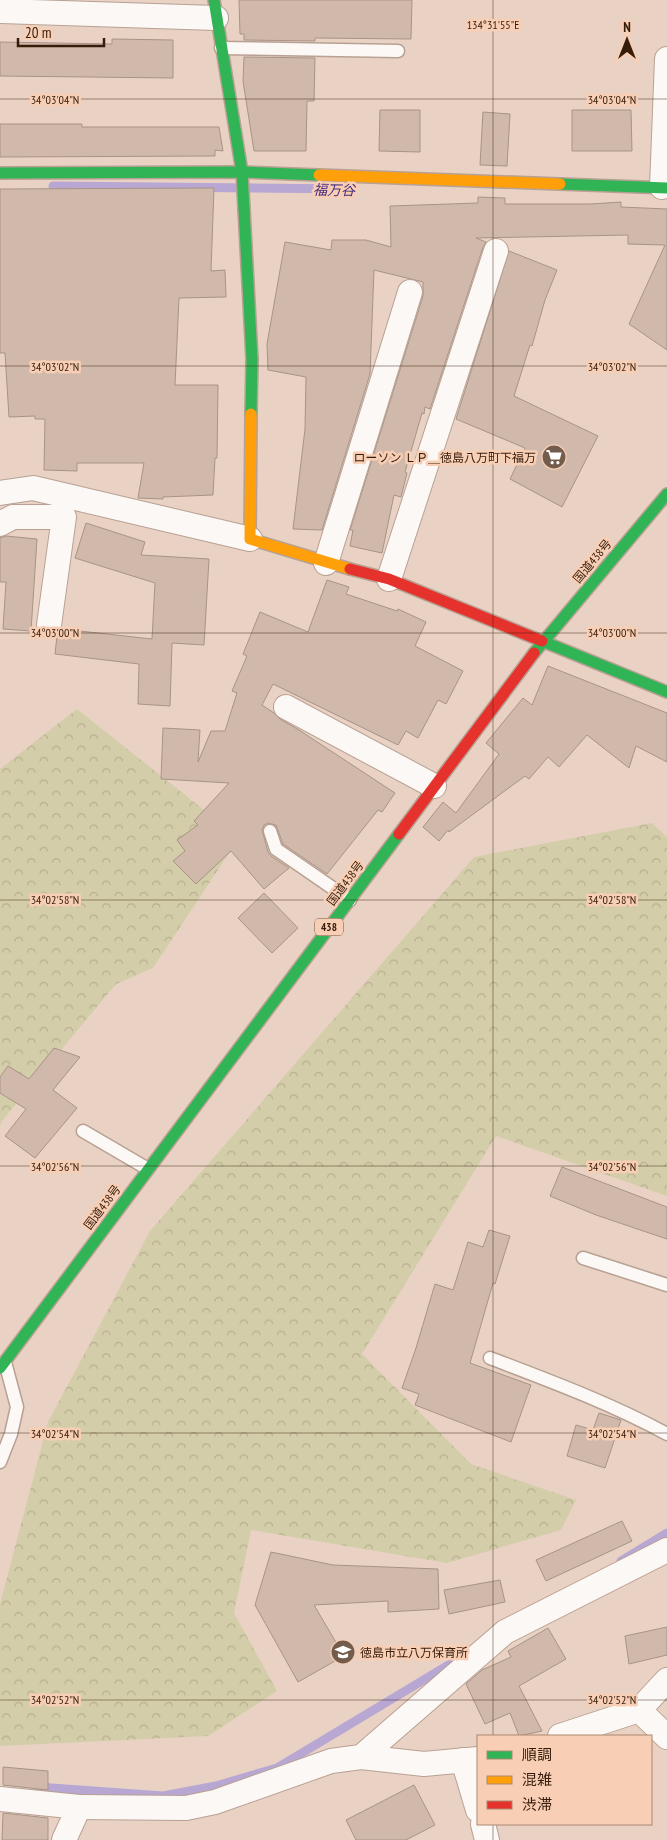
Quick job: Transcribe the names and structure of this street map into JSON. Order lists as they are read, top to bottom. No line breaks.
{"streets":{"main road":["国道438号","438"]},"water":["福万谷"],"places":{"supermarket":["ローソン ＬＰ＿徳島八万町下福万"],"school or university":["徳島市立八万保育所"]},"legend":["順調","混雑","渋滞"],"scale_bar":"20 m","north":"top","coordinates":["134°31'55\"E","34°03'04\"N","34°03'02\"N","34°03'00\"N","34°02'58\"N","34°02'56\"N","34°02'54\"N","34°02'52\"N"]}
